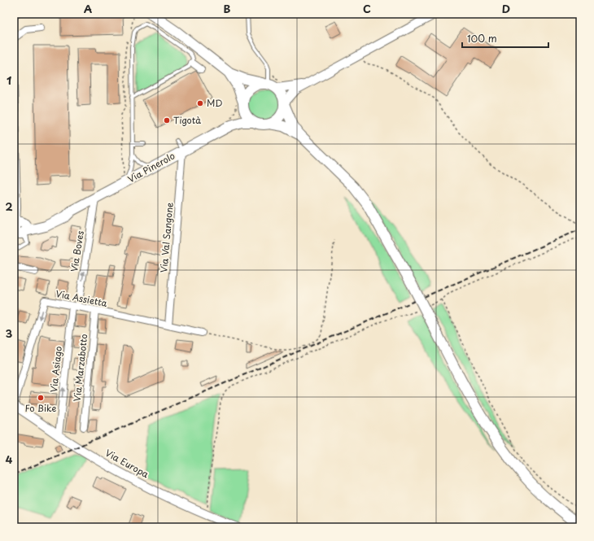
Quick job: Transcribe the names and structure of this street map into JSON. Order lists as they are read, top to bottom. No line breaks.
{"streets":{"main road":["Via Pinerolo"],"street":["Via Val Sangone","Via Boves","Via Assietta","Via Marzabotto","Via Asiago","Via Europa"]},"crossings":[["Via Pinerolo","Via Val Sangone"],["Via Pinerolo","Via Boves"],["Via Val Sangone","Via Assietta"],["Via Boves","Via Assietta"],["Via Boves","Via Asiago"],["Via Assietta","Via Marzabotto"],["Via Assietta","Via Asiago"],["Via Assietta","Via Europa"],["Via Asiago","Via Europa"]],"one_way":["Via Boves","Via Assietta","Via Asiago"],"places":["MD","Tigotà","Fo Bike"],"scale_bar":"100 m","grid":{"columns":["A","B","C","D"],"rows":["1","2","3","4"]}}
